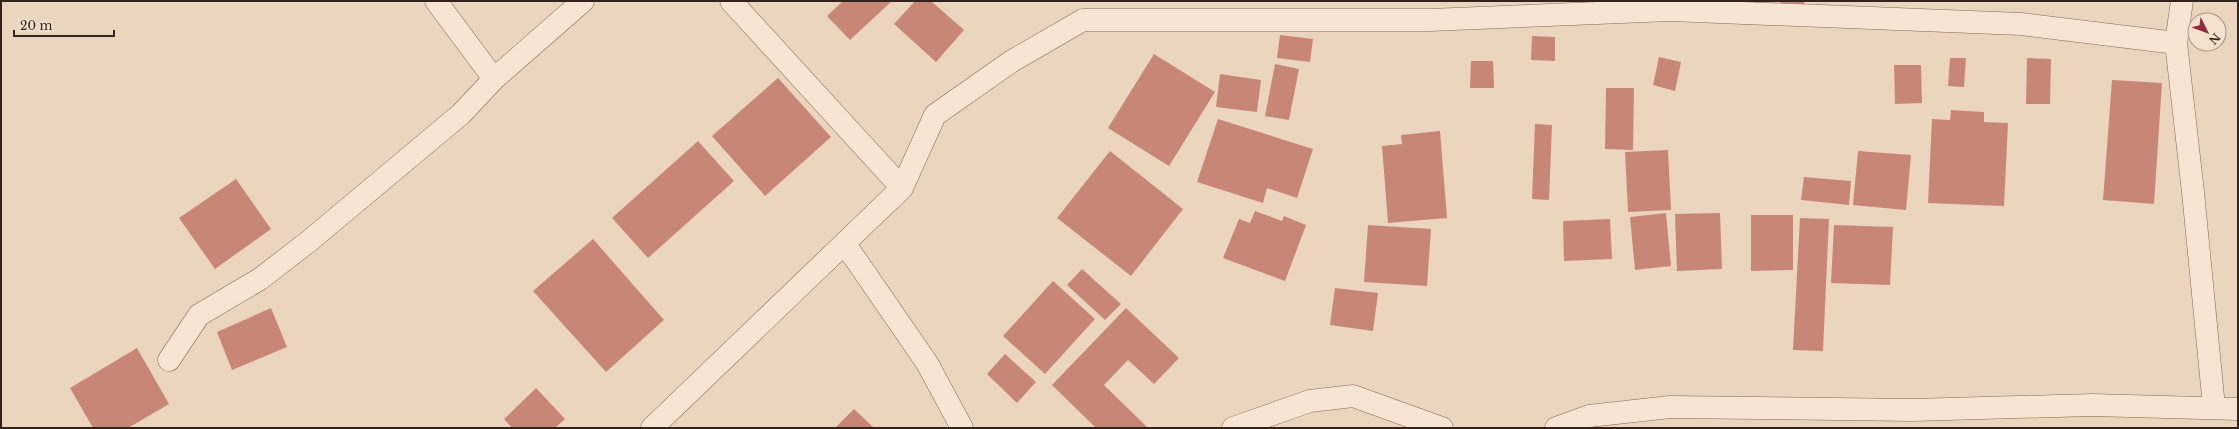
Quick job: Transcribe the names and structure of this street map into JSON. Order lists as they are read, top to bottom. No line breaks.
{"scale_bar":"20 m","north":"bottom right"}
